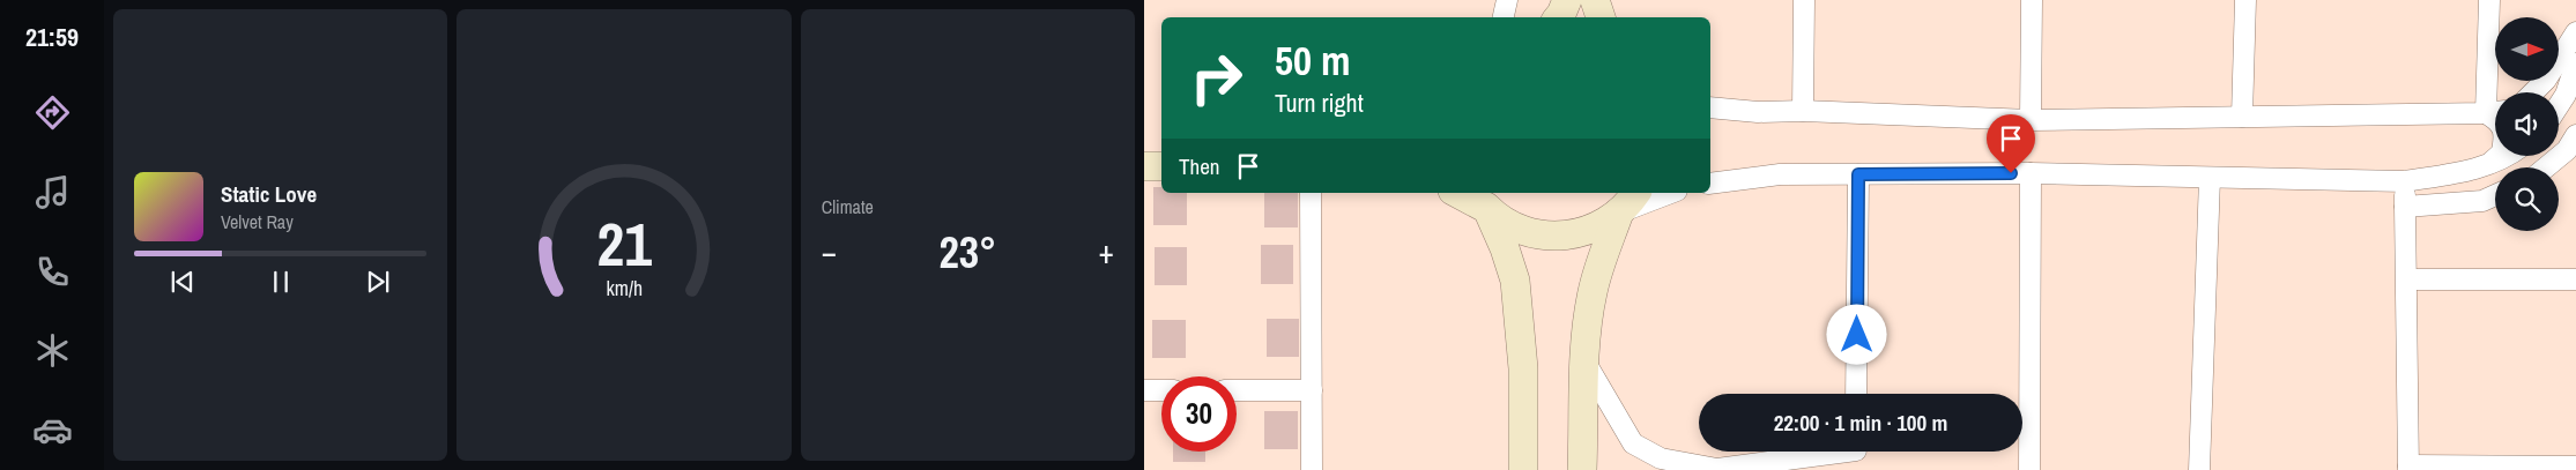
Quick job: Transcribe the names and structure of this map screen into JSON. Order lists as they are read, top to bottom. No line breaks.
{"north":"right","page":{"tabs":"21:59","tile":"Climate","turn":["50 m","Turn right"],"then":"Then","song":["Static Love","Velvet Ray"],"heat":["−","23°","+"],"limit":"30","trip":"22:00 · 1 min · 100 m","gauge":["21","km/h"]}}
